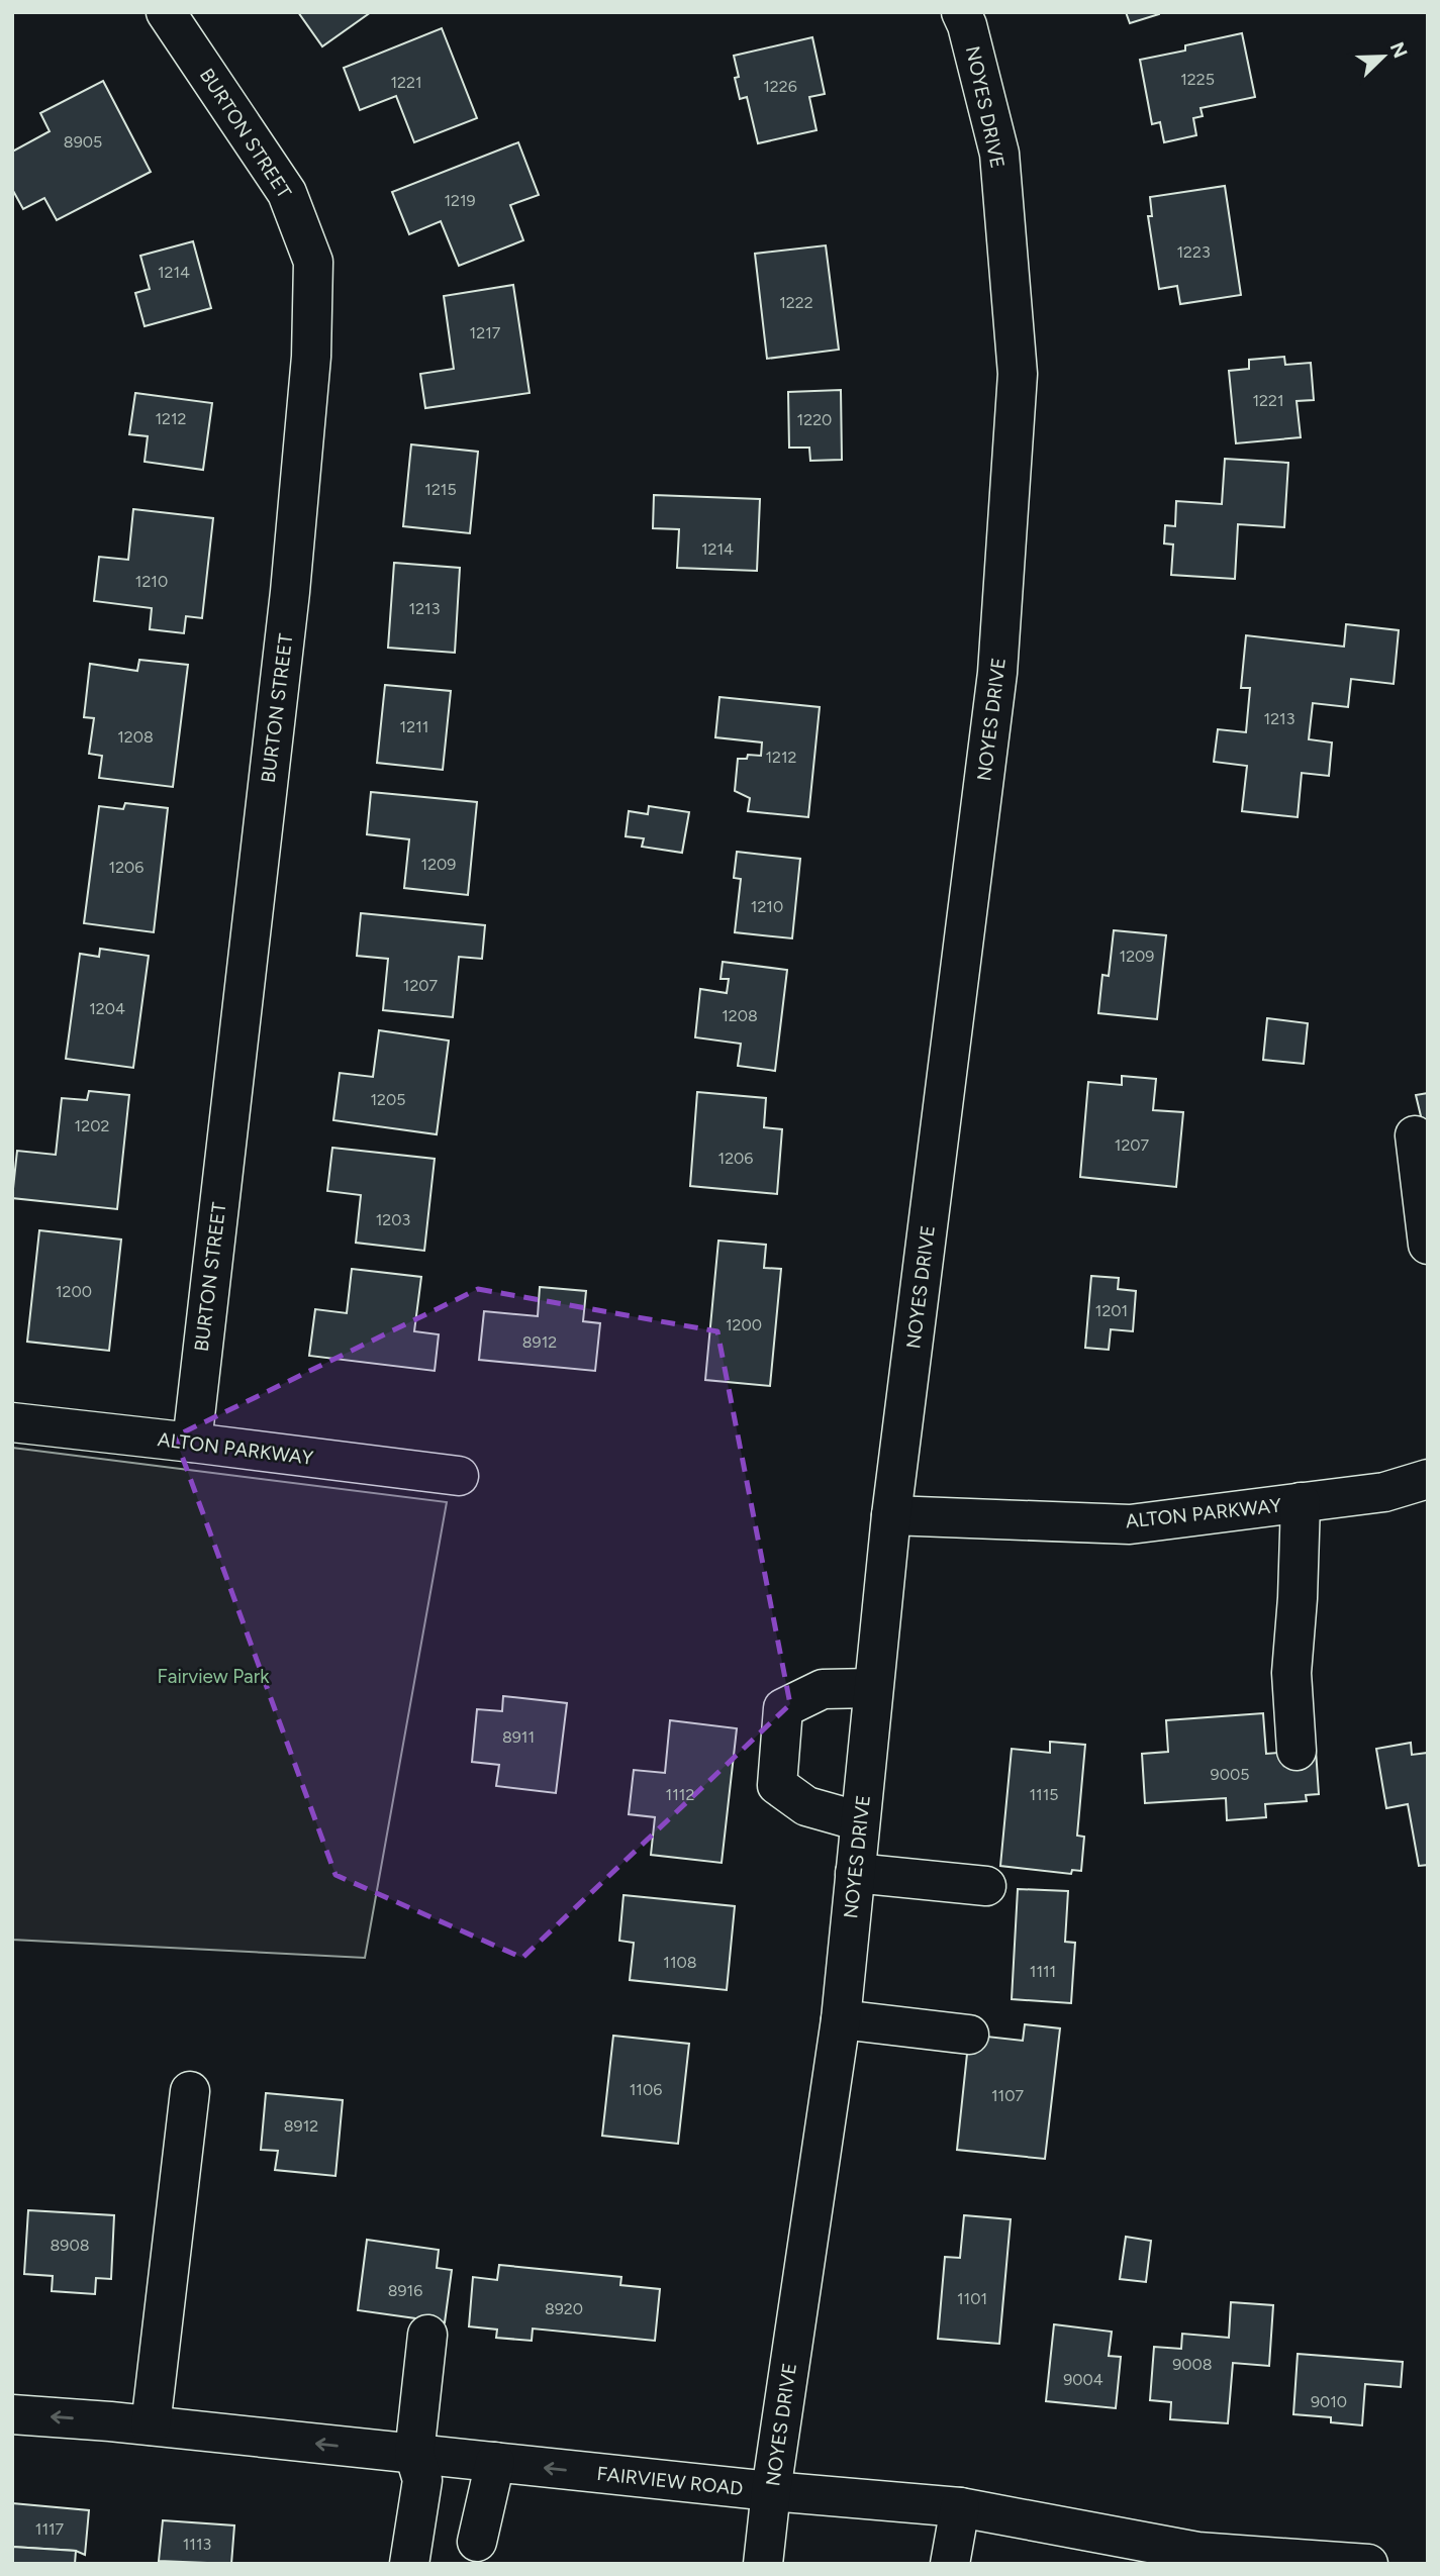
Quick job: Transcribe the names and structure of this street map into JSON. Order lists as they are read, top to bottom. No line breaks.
{"streets":{"street":["NOYES DRIVE","BURTON STREET","ALTON PARKWAY","FAIRVIEW ROAD"]},"crossings":[["NOYES DRIVE","ALTON PARKWAY"],["NOYES DRIVE","FAIRVIEW ROAD"],["BURTON STREET","ALTON PARKWAY"]],"one_way":["FAIRVIEW ROAD"],"parks":["Fairview Park"],"house_numbers":["1225","1221","1226","8905","1219","1223","1214","1222","1217","1221","1212","1220","1215","1214","1210","1213","1213","1211","1208","1212","1209","1206","1210","1209","1207","1204","1208","1205","1202","1207","1206","1203","1200","1201","1200","8912","8911","9005","1112","1115","1108","1111","1106","1107","8912","8908","8916","1101","8920","9008","9004","9010","1117","1113"],"north":"top right"}
